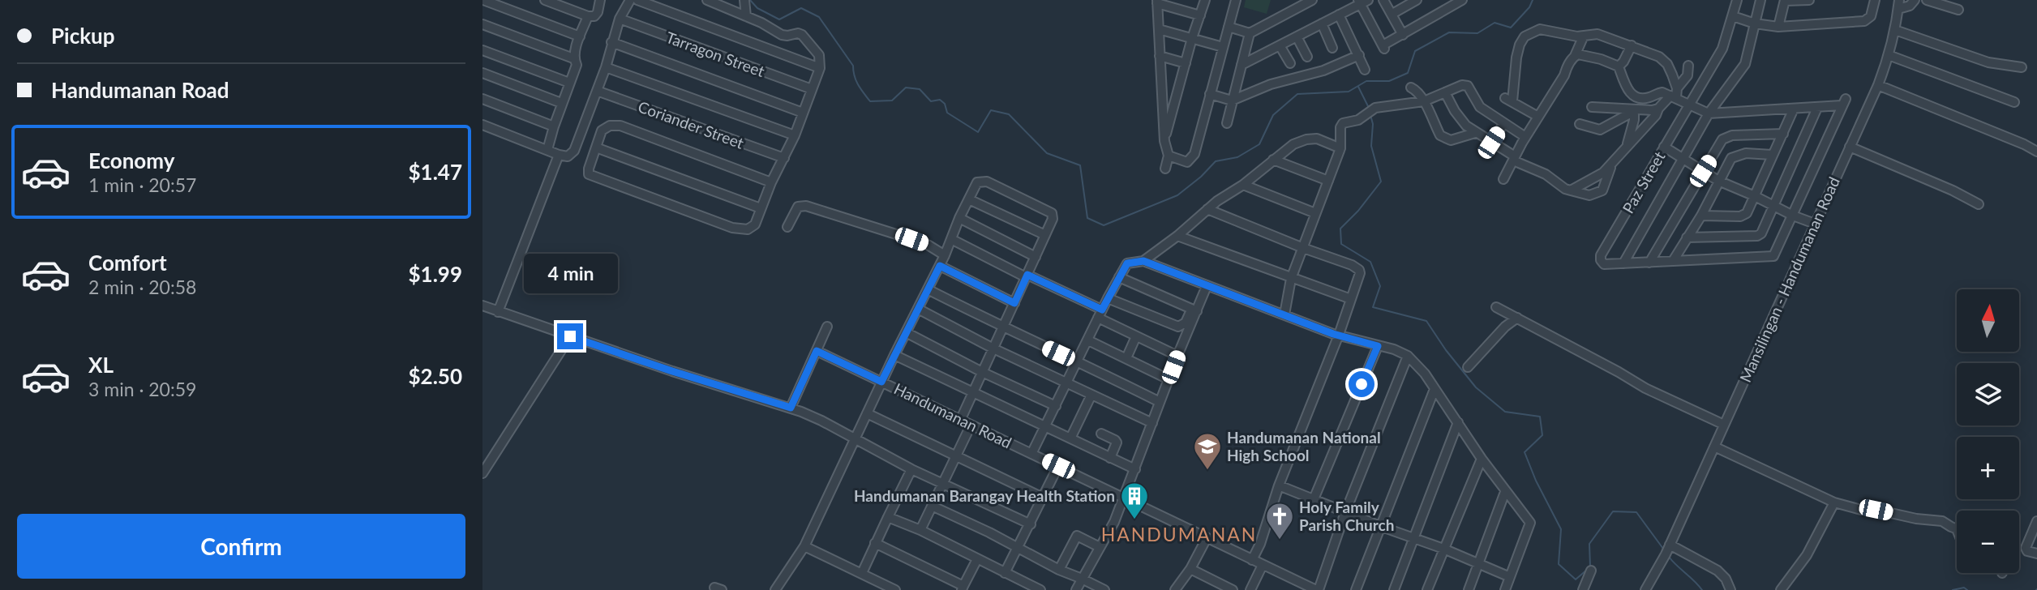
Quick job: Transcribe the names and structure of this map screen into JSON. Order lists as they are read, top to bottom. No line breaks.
{"streets":{"street":["Tarragon Street","Coriander Street","Paz Street","Mansilingan - Handumanan Road","Handumanan Road"]},"districts":["HANDUMANAN"],"places":{"school or university":["Handumanan National High School"],"building":["Handumanan Barangay Health Station"],"church":["Holy Family Parish Church"]},"north":"top","page":{"banner":["Pickup","Handumanan Road"],"list":[{"name":"Economy","note":"1 min · 20:57","value":"$1.47"},{"name":"Comfort","note":"2 min · 20:58","value":"$1.99"},{"name":"XL","note":"3 min · 20:59","value":"$2.50"}],"bubble":"4 min","map_buttons":["+","−"],"buttons":"Confirm"}}
